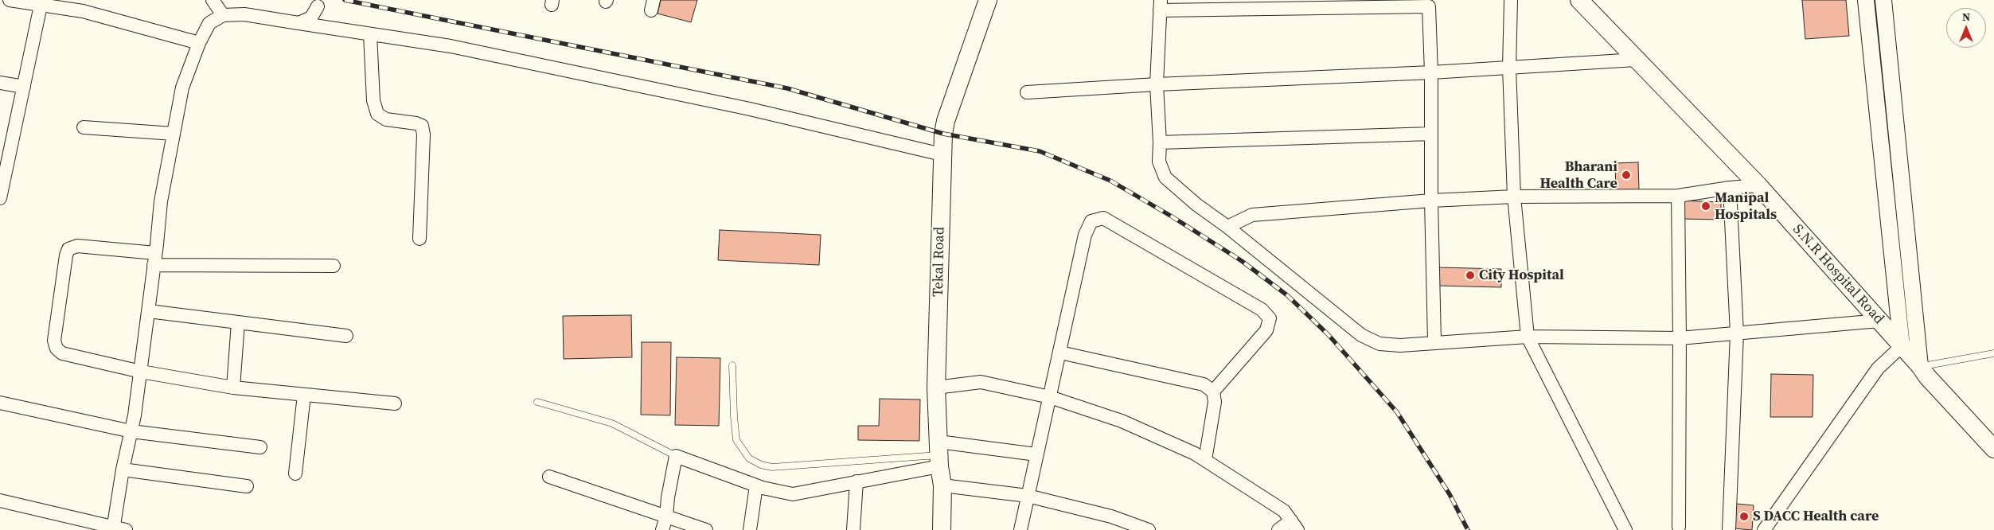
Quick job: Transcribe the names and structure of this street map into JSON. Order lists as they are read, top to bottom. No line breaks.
{"streets":{"main road":["Tekal Road","S.N.R Hospital Road"]},"places":["Bharani Health Care","Manipal Hospitals","City Hospital","S DACC Health care"],"north":"top"}
